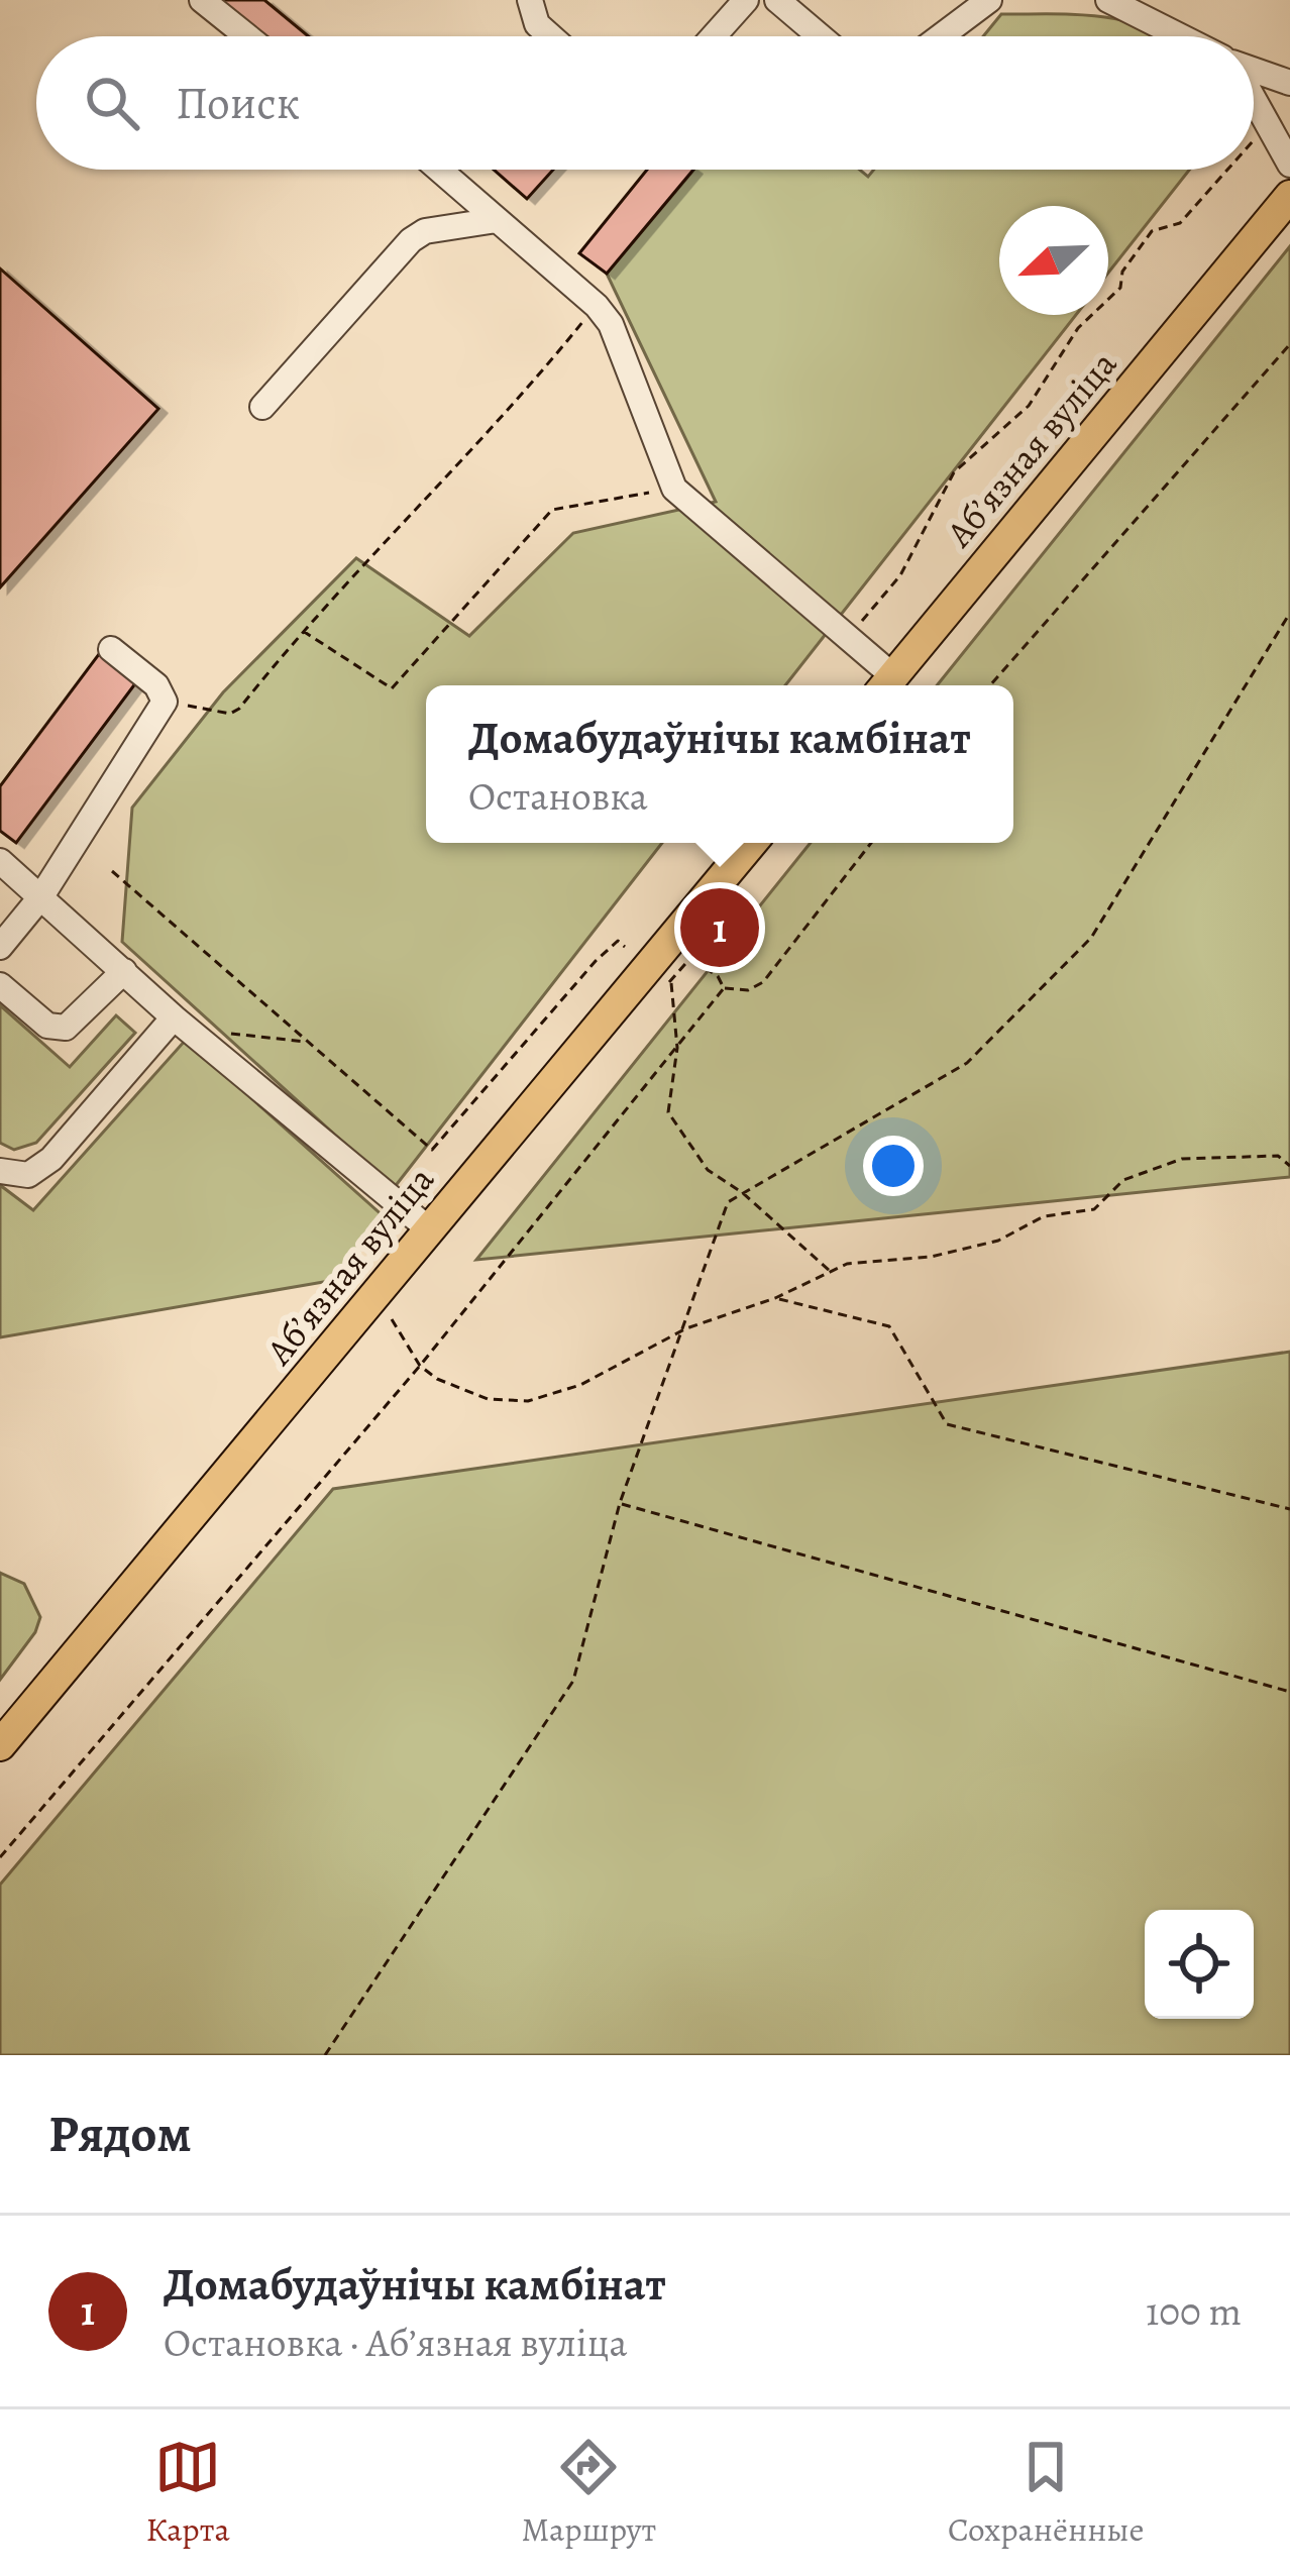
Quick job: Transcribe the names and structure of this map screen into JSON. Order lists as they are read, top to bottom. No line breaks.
{"streets":{"main road":["Абʼязная вуліца"]},"north":"bottom left","page":{"search":"Поиск","popup":["Домабудаўнічы камбінат","Остановка"],"pins":"1","heading":"Рядом","list":[{"mark":"1","name":"Домабудаўнічы камбінат","note":"Остановка · Абʼязная вуліца","value":"100 m"}],"nav":["Карта","Маршрут","Сохранённые"]}}
